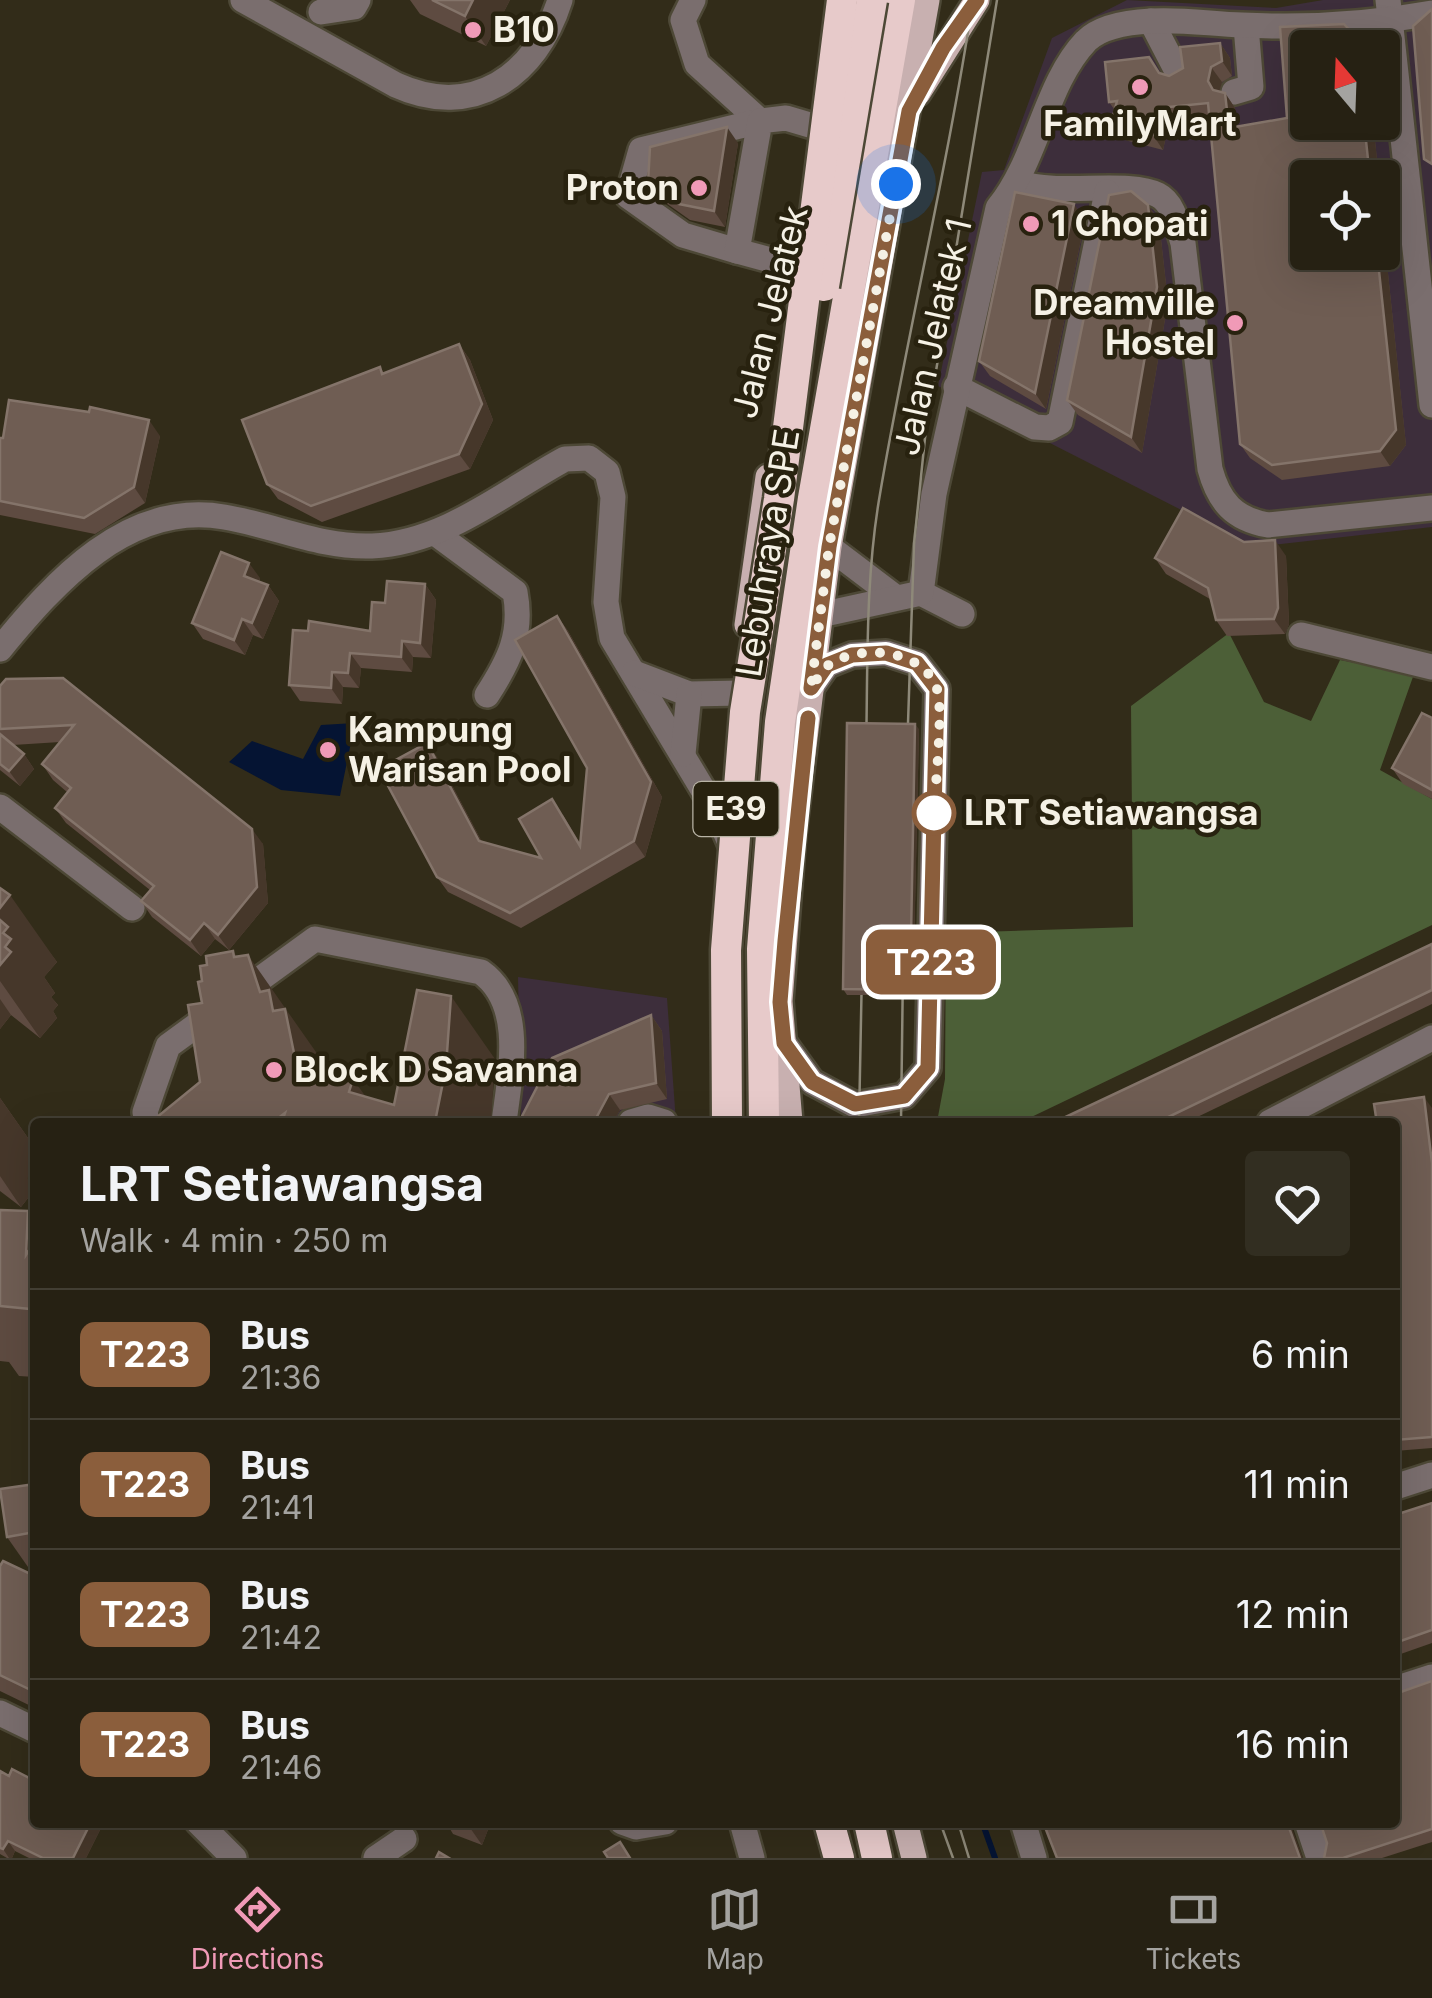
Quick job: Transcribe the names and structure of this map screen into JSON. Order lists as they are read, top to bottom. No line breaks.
{"streets":{"highway":["Lebuhraya SPE","E39"],"main road":["Jalan Jelatek"],"street":["Jalan Jelatek 1"]},"places":["B10","FamilyMart","Proton","1 Chopati","Dreamville Hostel","Kampung Warisan Pool","LRT Setiawangsa","Block D Savanna"],"lines":["bus line T223"],"north":"top","page":{"on_map":"T223","heading":["LRT Setiawangsa","Walk · 4 min · 250 m"],"list":[{"mark":"T223","name":"Bus","note":"21:36","value":"6 min"},{"mark":"T223","name":"Bus","note":"21:41","value":"11 min"},{"mark":"T223","name":"Bus","note":"21:42","value":"12 min"},{"mark":"T223","name":"Bus","note":"21:46","value":"16 min"}],"tabs":["Directions","Map","Tickets"]}}
